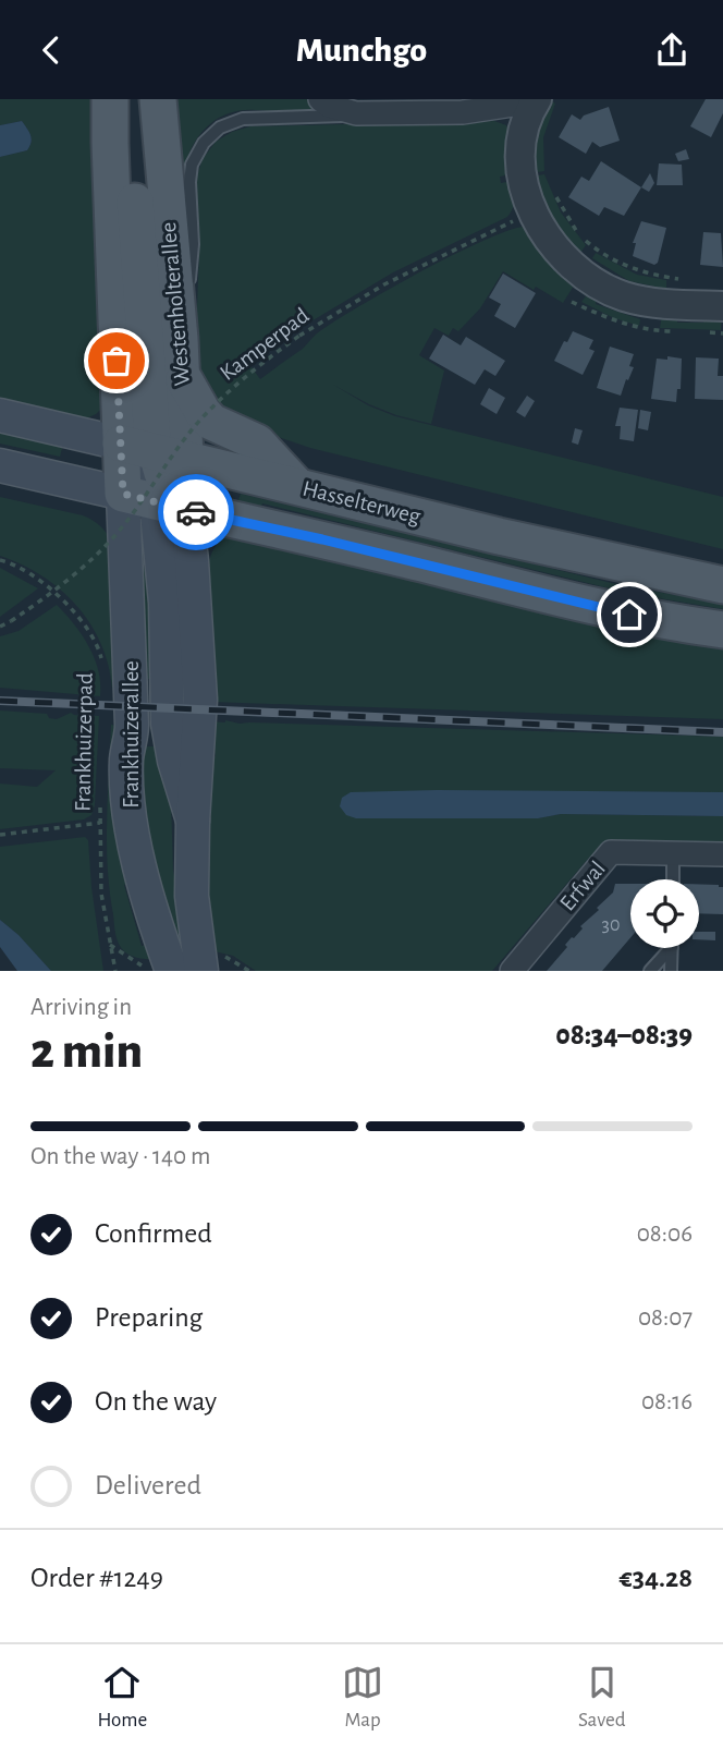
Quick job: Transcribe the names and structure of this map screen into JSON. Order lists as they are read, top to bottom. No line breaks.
{"streets":{"main road":["Westenholterallee","Hasselterweg","Frankhuizerallee"],"street":["Erfwal"],"path":["Kamperpad","Frankhuizerpad"]},"crossings":[["Westenholterallee","Hasselterweg"],["Westenholterallee","Frankhuizerallee"],["Hasselterweg","Frankhuizerallee"]],"house_numbers":["30"],"page":{"header":"Munchgo","heading":["2 min","Arriving in","08:34–08:39"],"panel":["Order #1249","€34.28"],"bar":"On the way · 140 m","list":[["Confirmed","08:06"],["Preparing","08:07"],["On the way","08:16"],"Delivered"],"tabs":["Home","Map","Saved"]}}
